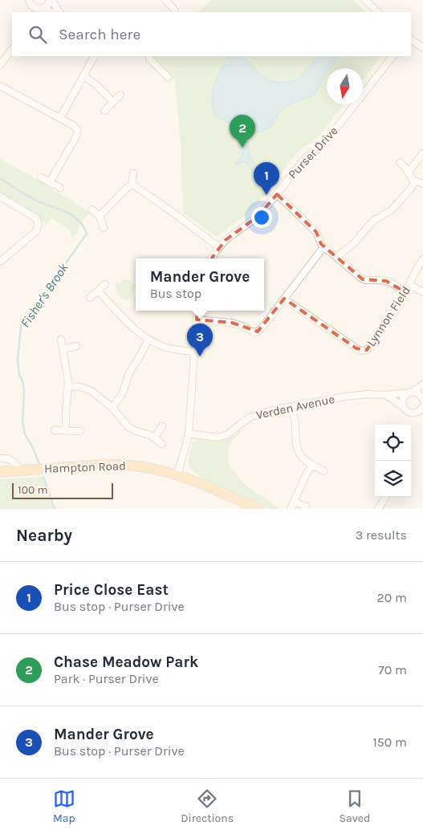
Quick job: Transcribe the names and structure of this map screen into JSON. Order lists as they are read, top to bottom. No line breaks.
{"streets":{"main road":["Hampton Road"],"street":["Purser Drive","Lynnon Field","Verden Avenue"]},"water":["Fisher's Brook"],"scale_bar":"100 m","north":"bottom","page":{"search":"Search here","pins":["2","1","3"],"popup":["Mander Grove","Bus stop"],"scale":"100 m","heading":["Nearby","3 results"],"list":[{"mark":"1","name":"Price Close East","note":"Bus stop · Purser Drive","value":"20 m"},{"mark":"2","name":"Chase Meadow Park","note":"Park · Purser Drive","value":"70 m"},{"mark":"3","name":"Mander Grove","note":"Bus stop · Purser Drive","value":"150 m"}],"nav":["Map","Directions","Saved"]}}
